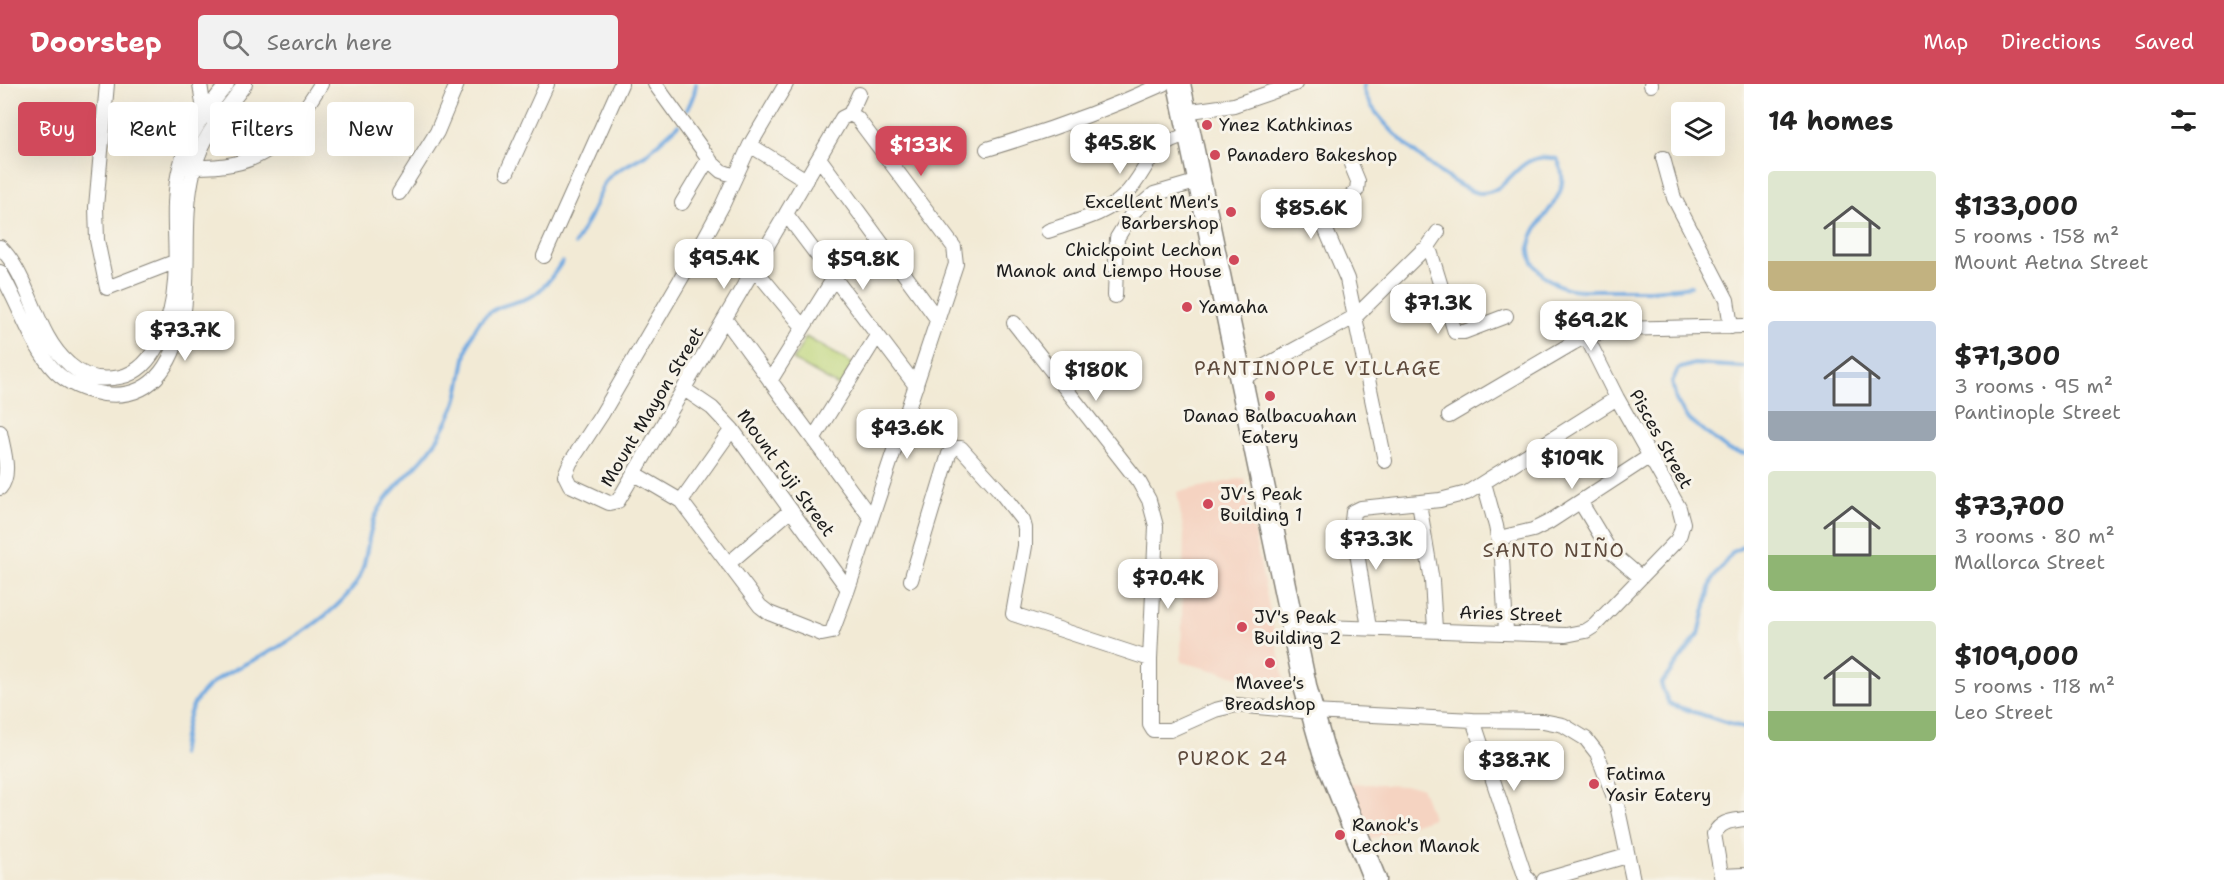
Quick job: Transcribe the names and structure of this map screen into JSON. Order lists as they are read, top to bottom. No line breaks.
{"streets":{"street":["Mount Mayon Street","Pisces Street","Mount Fuji Street","Aries Street"]},"crossings":[["Mount Mayon Street","Mount Fuji Street"],["Pisces Street","Aries Street"]],"districts":["PANTINOPLE VILLAGE","SANTO NIÑO","PUROK 24"],"places":["Ynez Kathkinas","Panadero Bakeshop","Excellent Men's Barbershop","Chickpoint Lechon Manok and Liempo House","Yamaha","Danao Balbacuahan Eatery","JV's Peak Building 1","JV's Peak Building 2","Mavee's Breadshop","Fatima Yasir Eatery","Ranok's Lechon Manok"],"page":{"header":"Doorstep","search":"Search here","nav":["Map","Directions","Saved"],"heading":"14 homes","chip":["Buy","Rent","Filters","New"],"price":["$45.8K","$133K","$85.6K","$95.4K","$59.8K","$71.3K","$69.2K","$73.7K","$180K","$43.6K","$109K","$73.3K","$70.4K","$38.7K"],"list":[{"name":"$133,000","note":"5 rooms · 158 m² · Mount Aetna Street"},{"name":"$71,300","note":"3 rooms · 95 m² · Pantinople Street"},{"name":"$73,700","note":"3 rooms · 80 m² · Mallorca Street"},{"name":"$109,000","note":"5 rooms · 118 m² · Leo Street"}]}}
